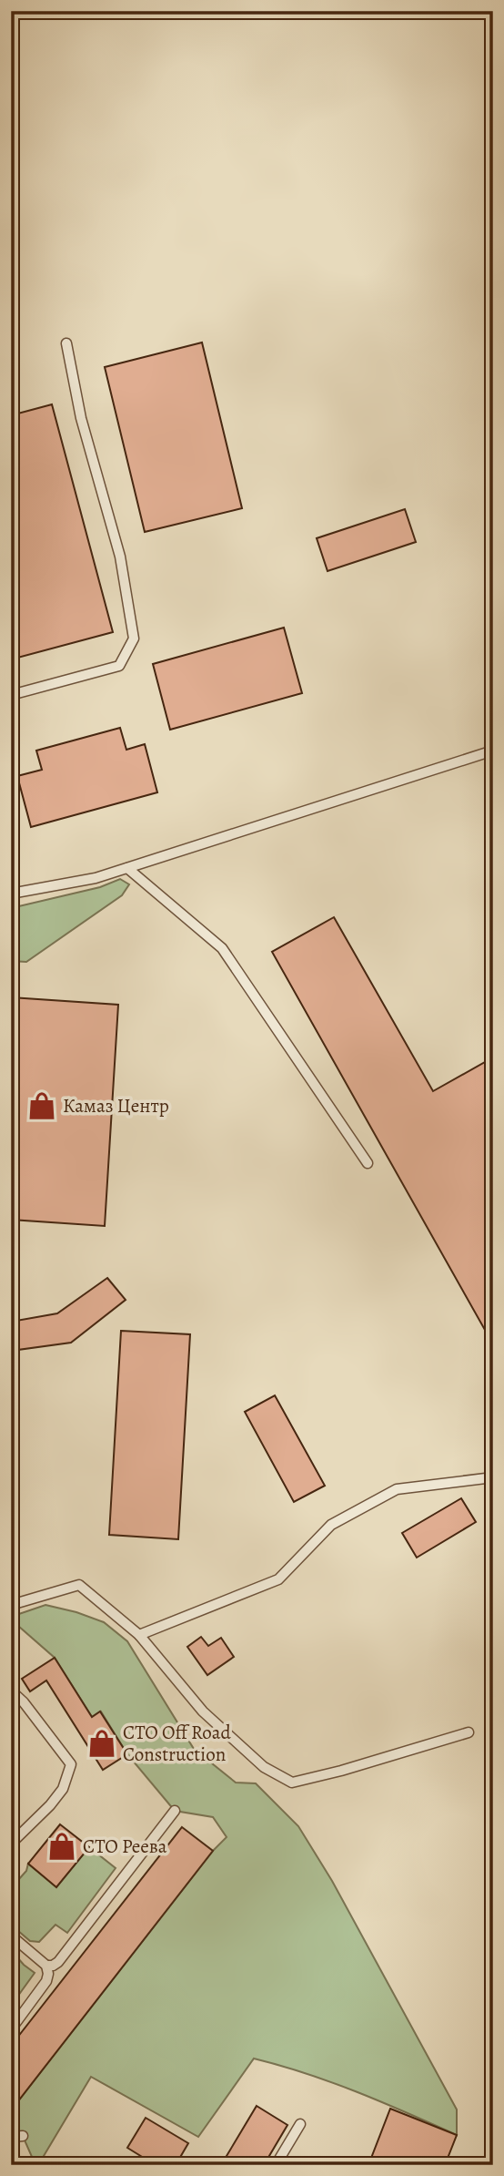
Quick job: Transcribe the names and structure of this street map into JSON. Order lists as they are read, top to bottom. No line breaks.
{"places":{"shop":["Камаз Центр","СТО Off Road Construction","СТО Реева"]}}
